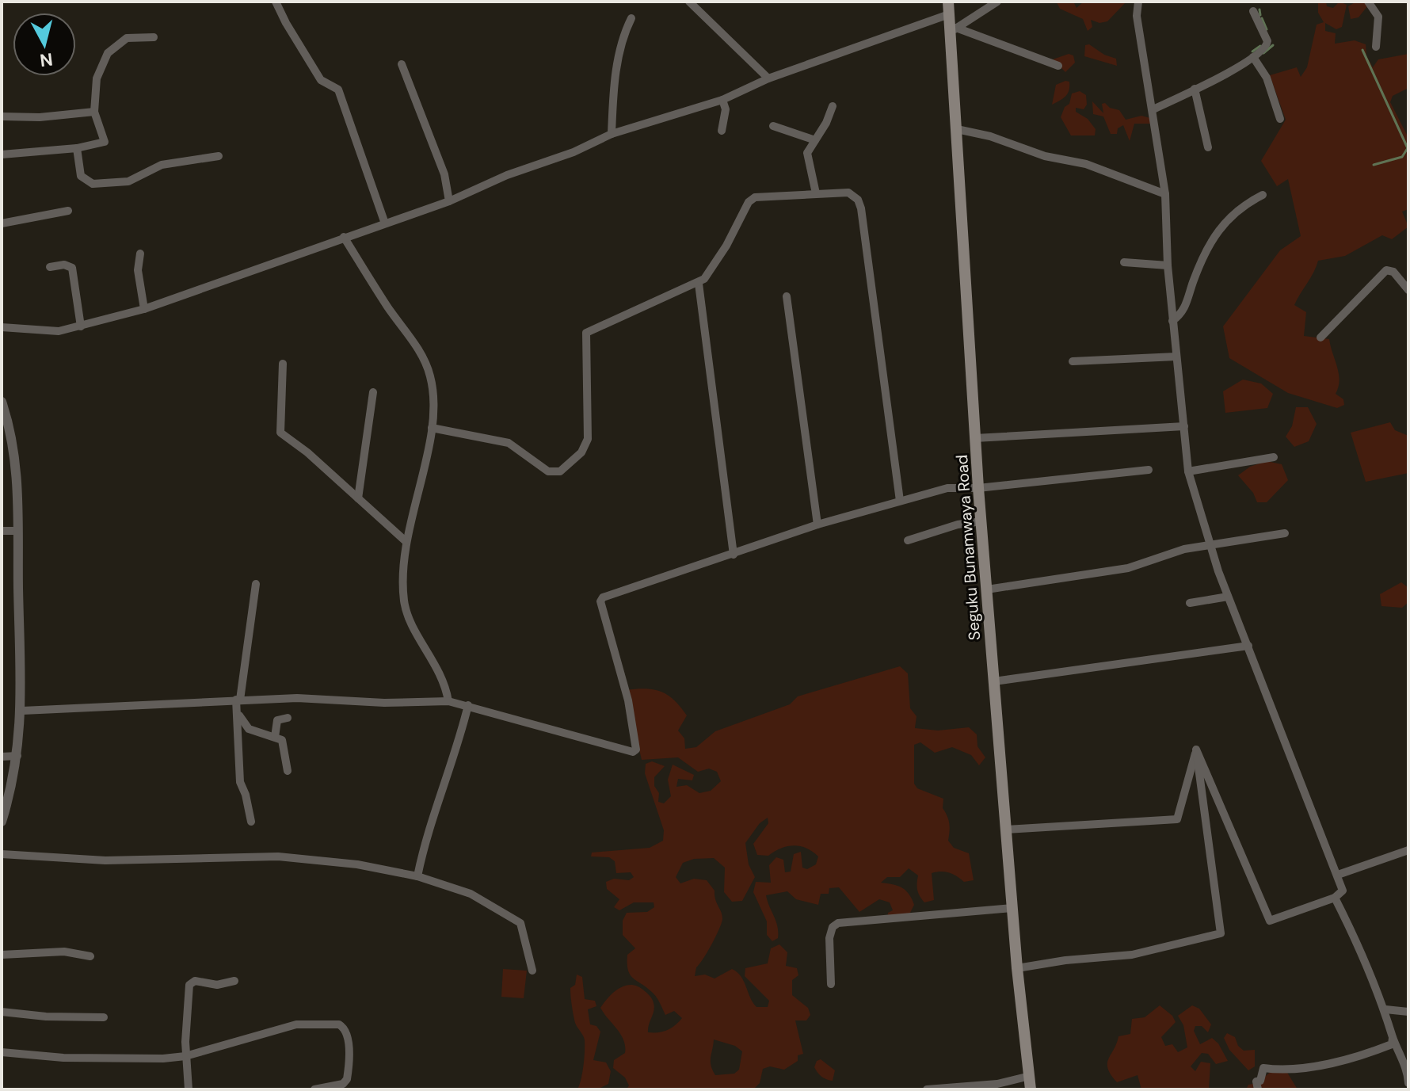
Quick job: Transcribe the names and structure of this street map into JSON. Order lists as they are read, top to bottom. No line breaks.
{"streets":{"main road":["Seguku Bunamwaya Road"]},"north":"bottom"}
